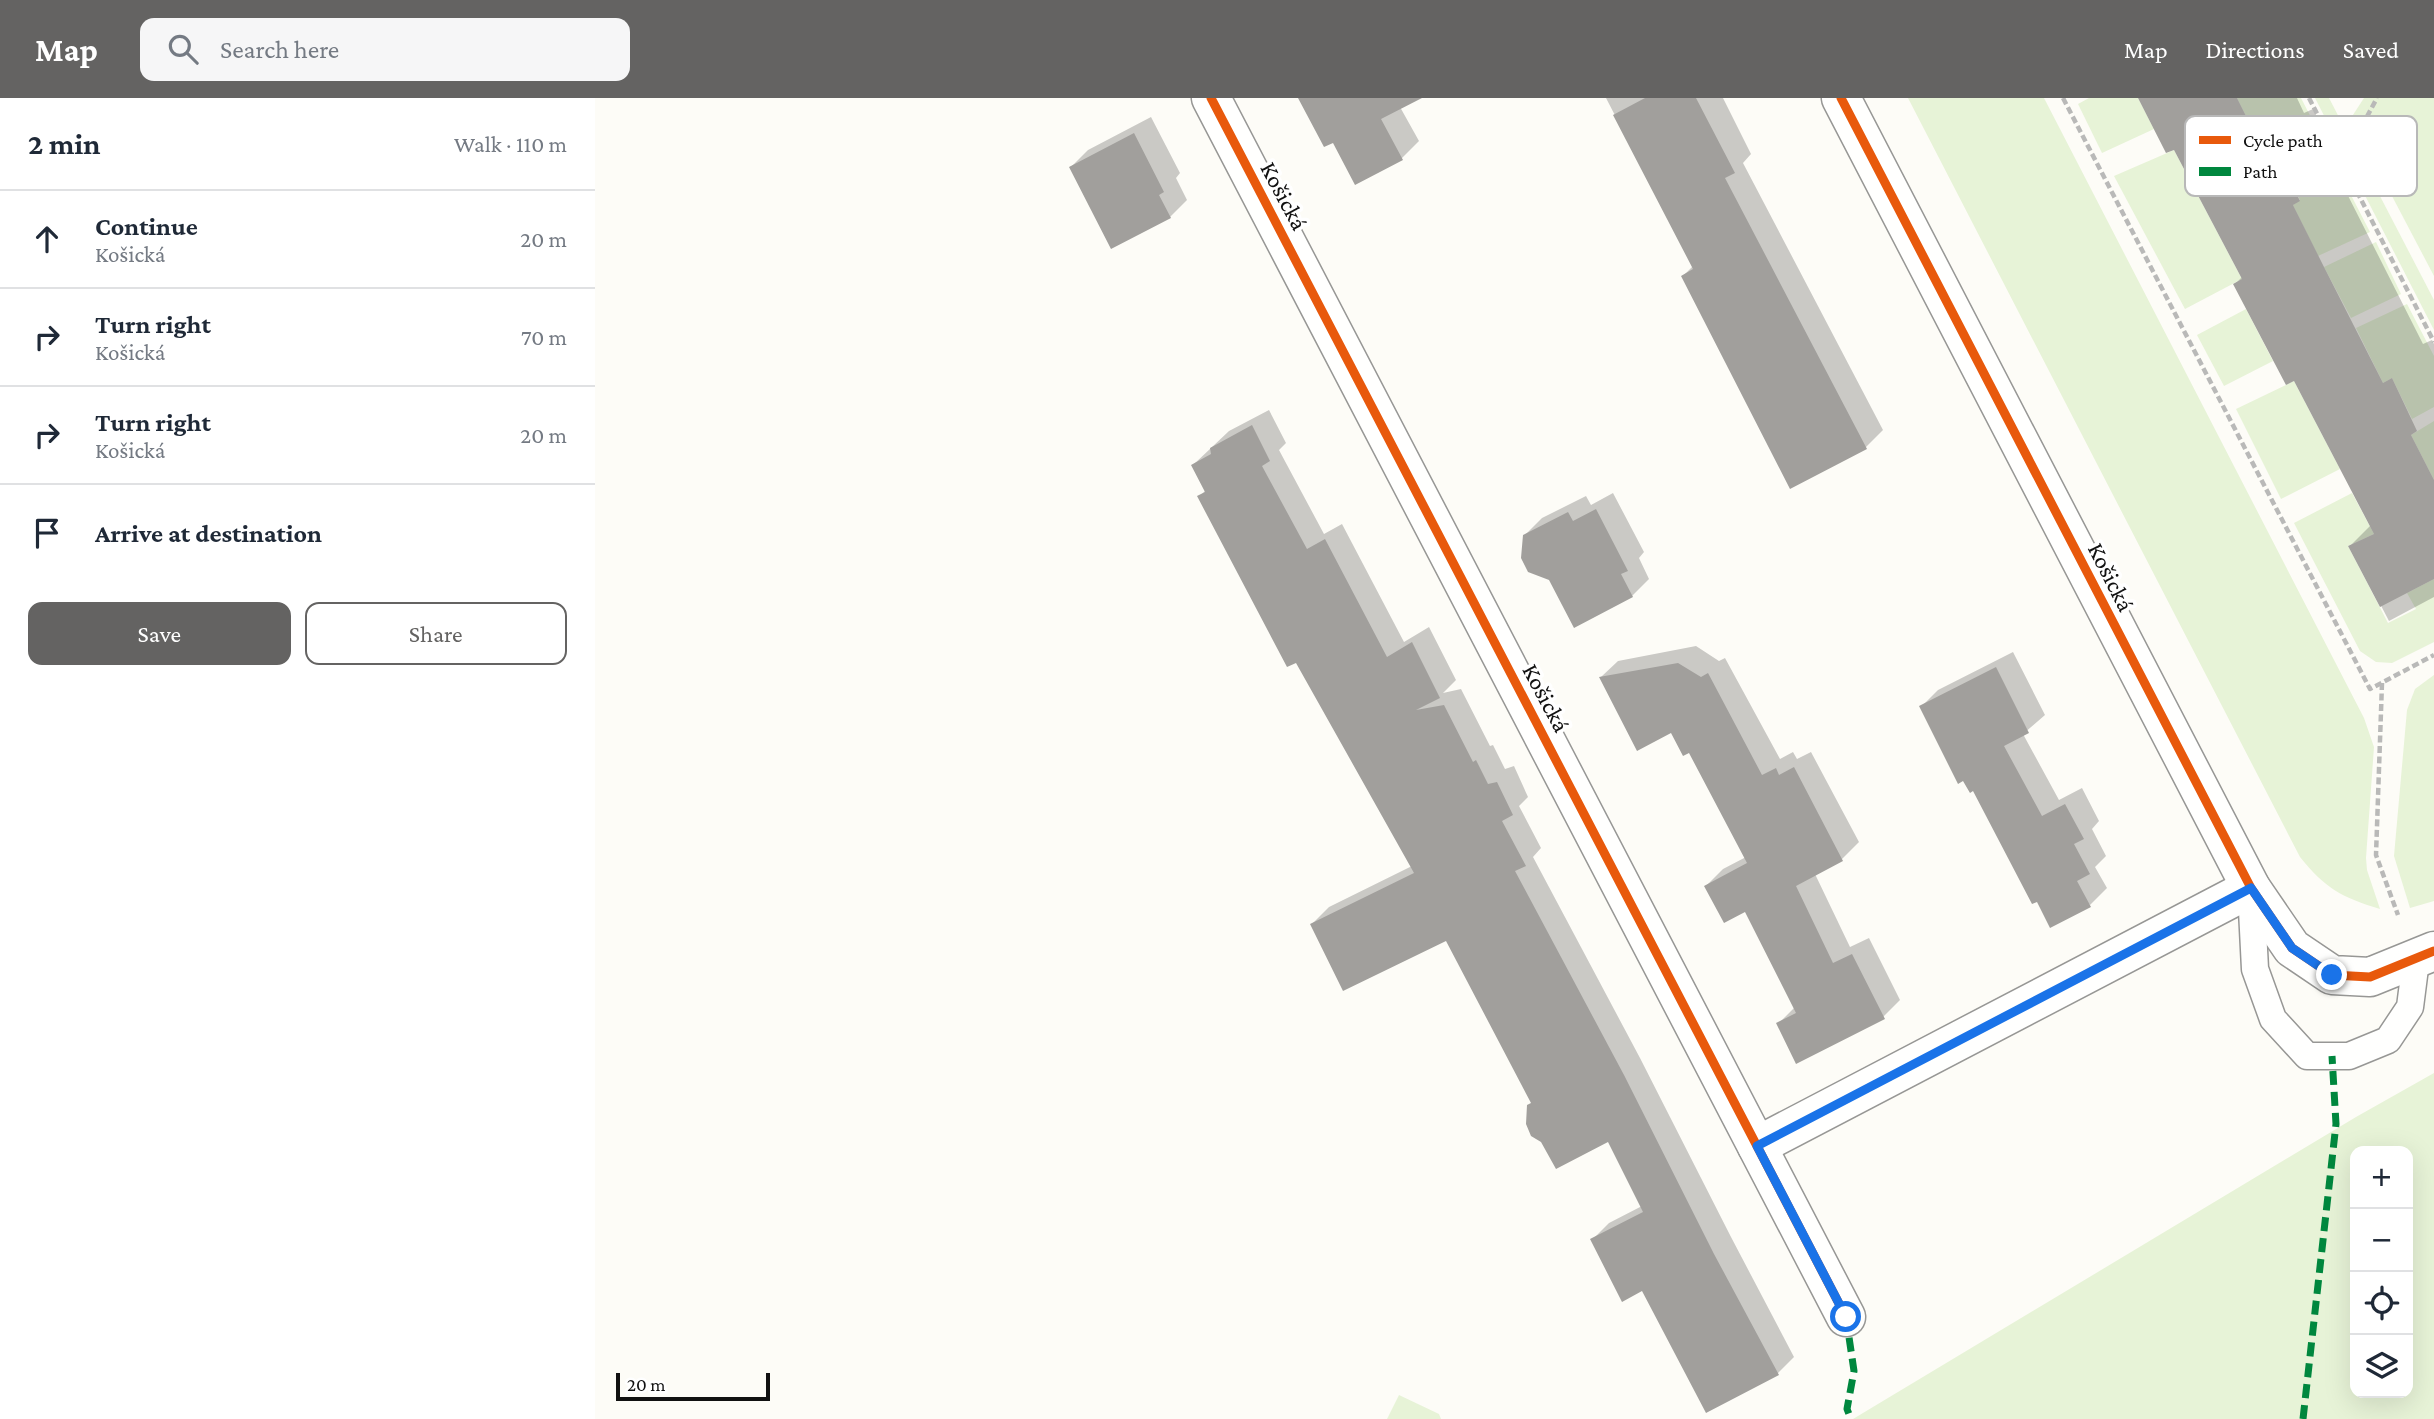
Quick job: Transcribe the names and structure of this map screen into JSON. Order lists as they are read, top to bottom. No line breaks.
{"streets":{"street":["Košická"]},"legend":["Cycle path","Path"],"scale_bar":"20 m","page":{"header":"Map","search":"Search here","nav":["Map","Directions","Saved"],"heading":["2 min","Walk · 110 m"],"list":[["Continue","Košická","20 m"],["Turn right","Košická","70 m"],["Turn right","Košická","20 m"],"Arrive at destination"],"buttons":["Save","Share"],"map_buttons":["+","−"],"scale":"20 m"}}
